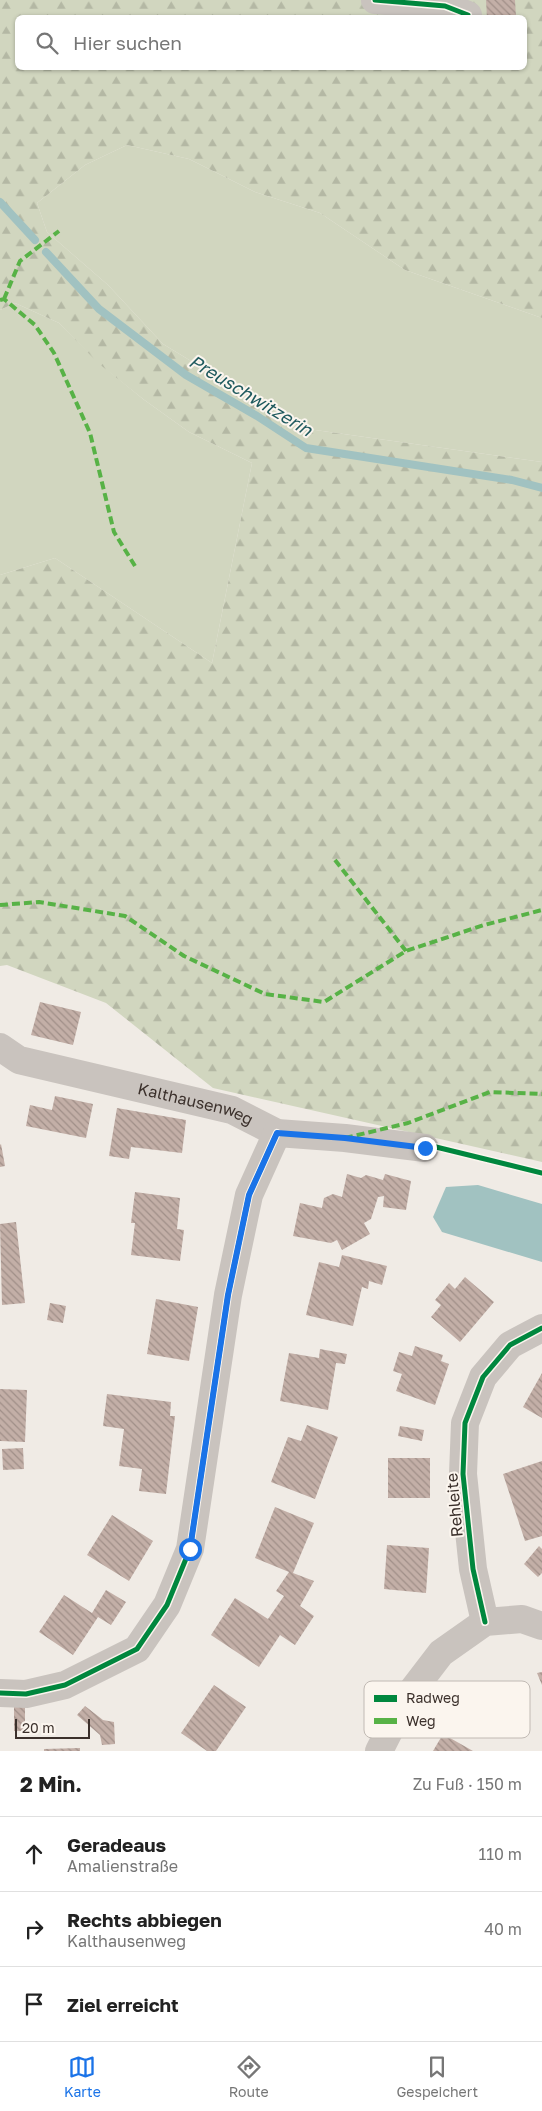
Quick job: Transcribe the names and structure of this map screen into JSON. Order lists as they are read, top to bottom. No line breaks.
{"streets":{"street":["Kalthausenweg","Rehleite"]},"water":["Preuschwitzerin"],"legend":["Radweg","Weg"],"scale_bar":"20 m","page":{"search":"Hier suchen","scale":"20 m","heading":["2 Min.","Zu Fuß · 150 m"],"list":[["Geradeaus","Amalienstraße","110 m"],["Rechts abbiegen","Kalthausenweg","40 m"],"Ziel erreicht"],"nav":["Karte","Route","Gespeichert"]}}
